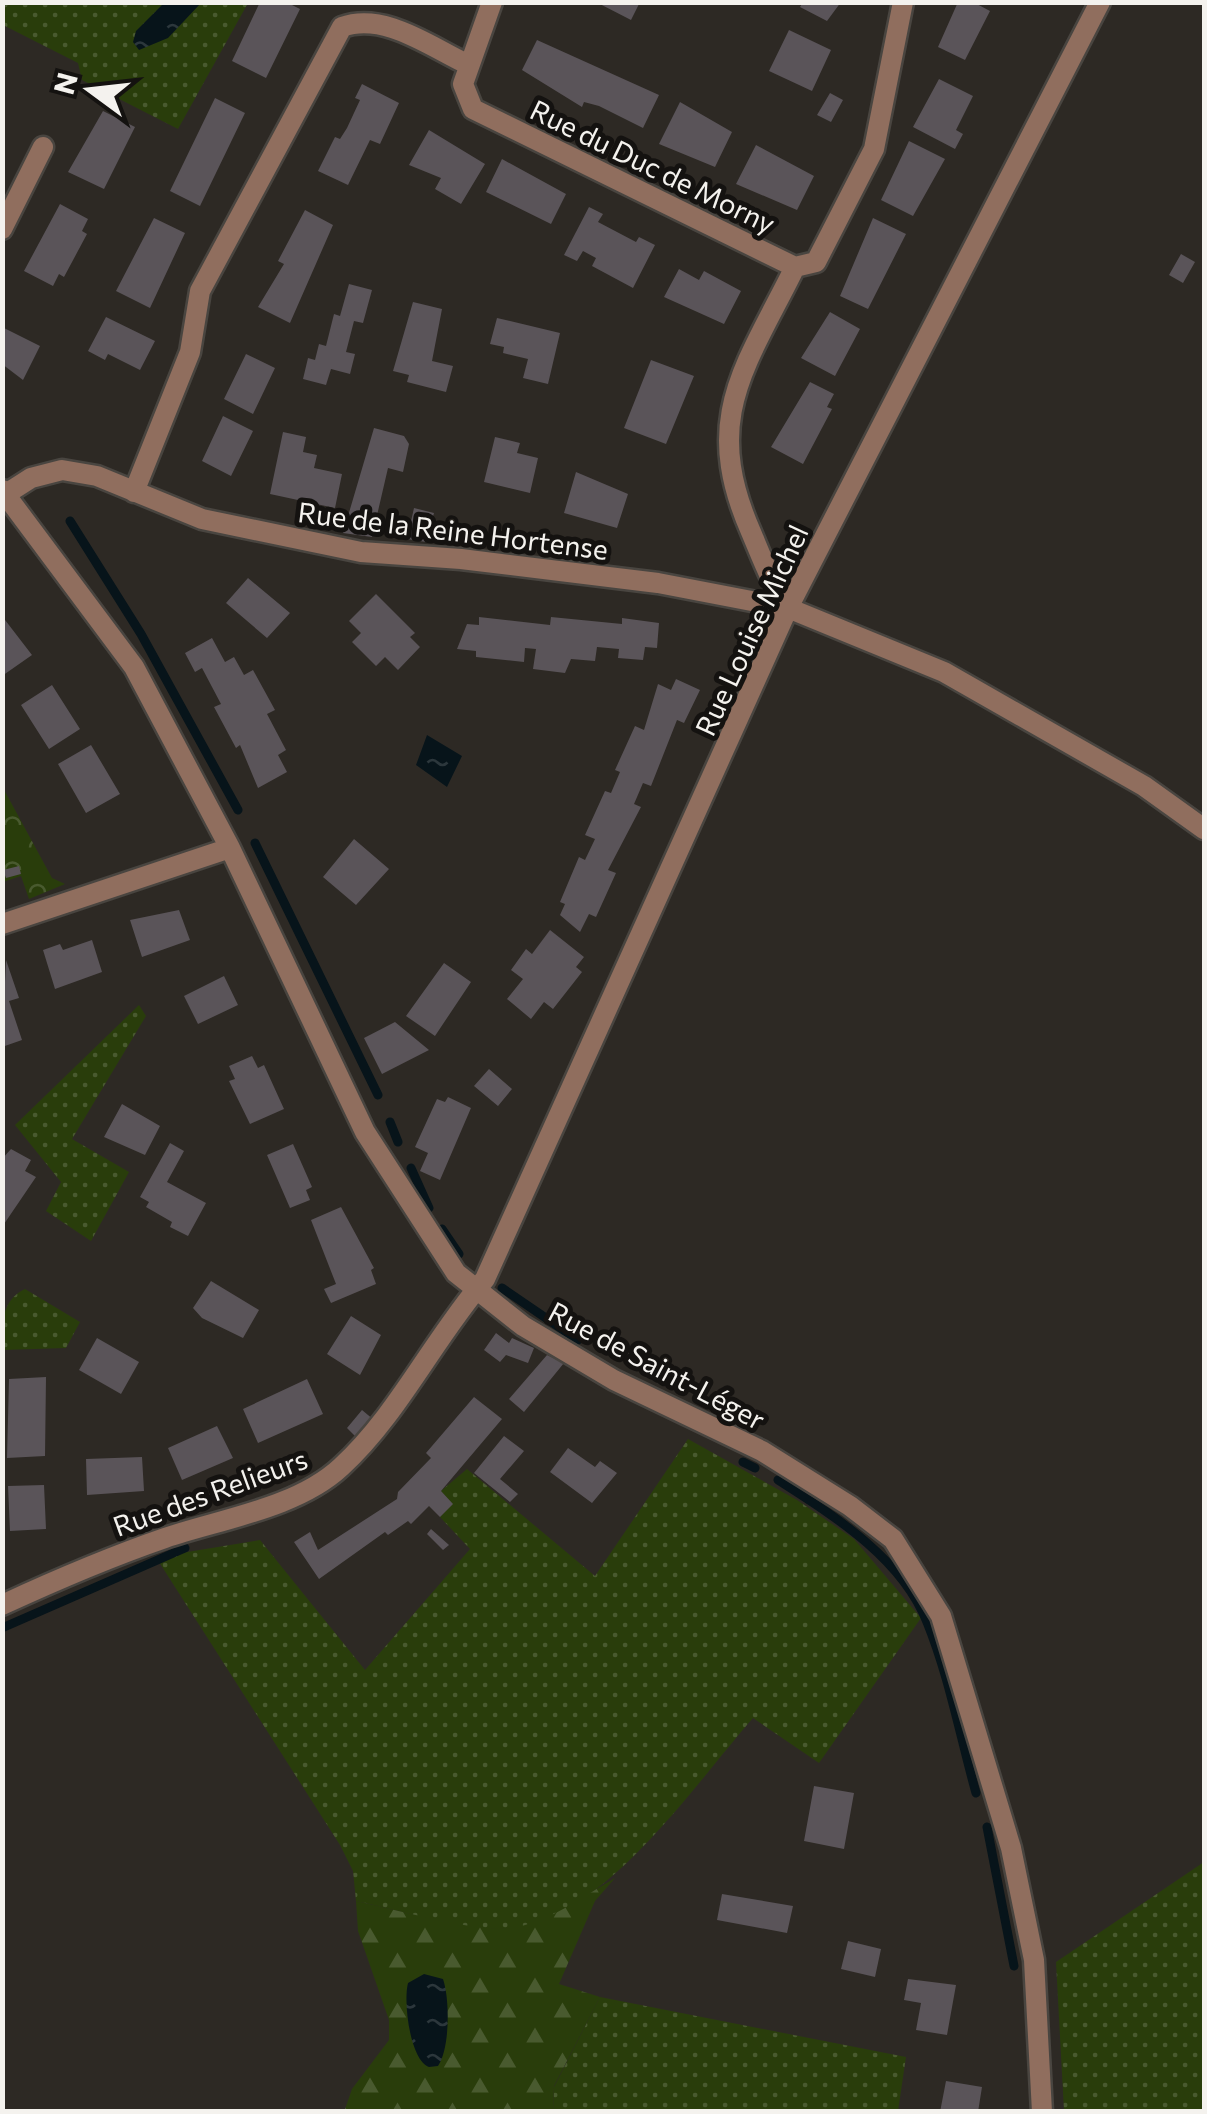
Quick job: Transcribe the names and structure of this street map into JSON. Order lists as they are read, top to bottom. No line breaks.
{"streets":{"street":["Rue du Duc de Morny","Rue de la Reine Hortense","Rue Louise Michel","Rue de Saint-Léger","Rue des Relieurs"]},"crossings":[["Rue du Duc de Morny","Rue de la Reine Hortense"],["Rue du Duc de Morny","Rue Louise Michel"],["Rue de la Reine Hortense","Rue Louise Michel"],["Rue de la Reine Hortense","Rue de Saint-Léger"],["Rue Louise Michel","Rue de Saint-Léger"],["Rue Louise Michel","Rue des Relieurs"],["Rue de Saint-Léger","Rue des Relieurs"]],"north":"left"}
